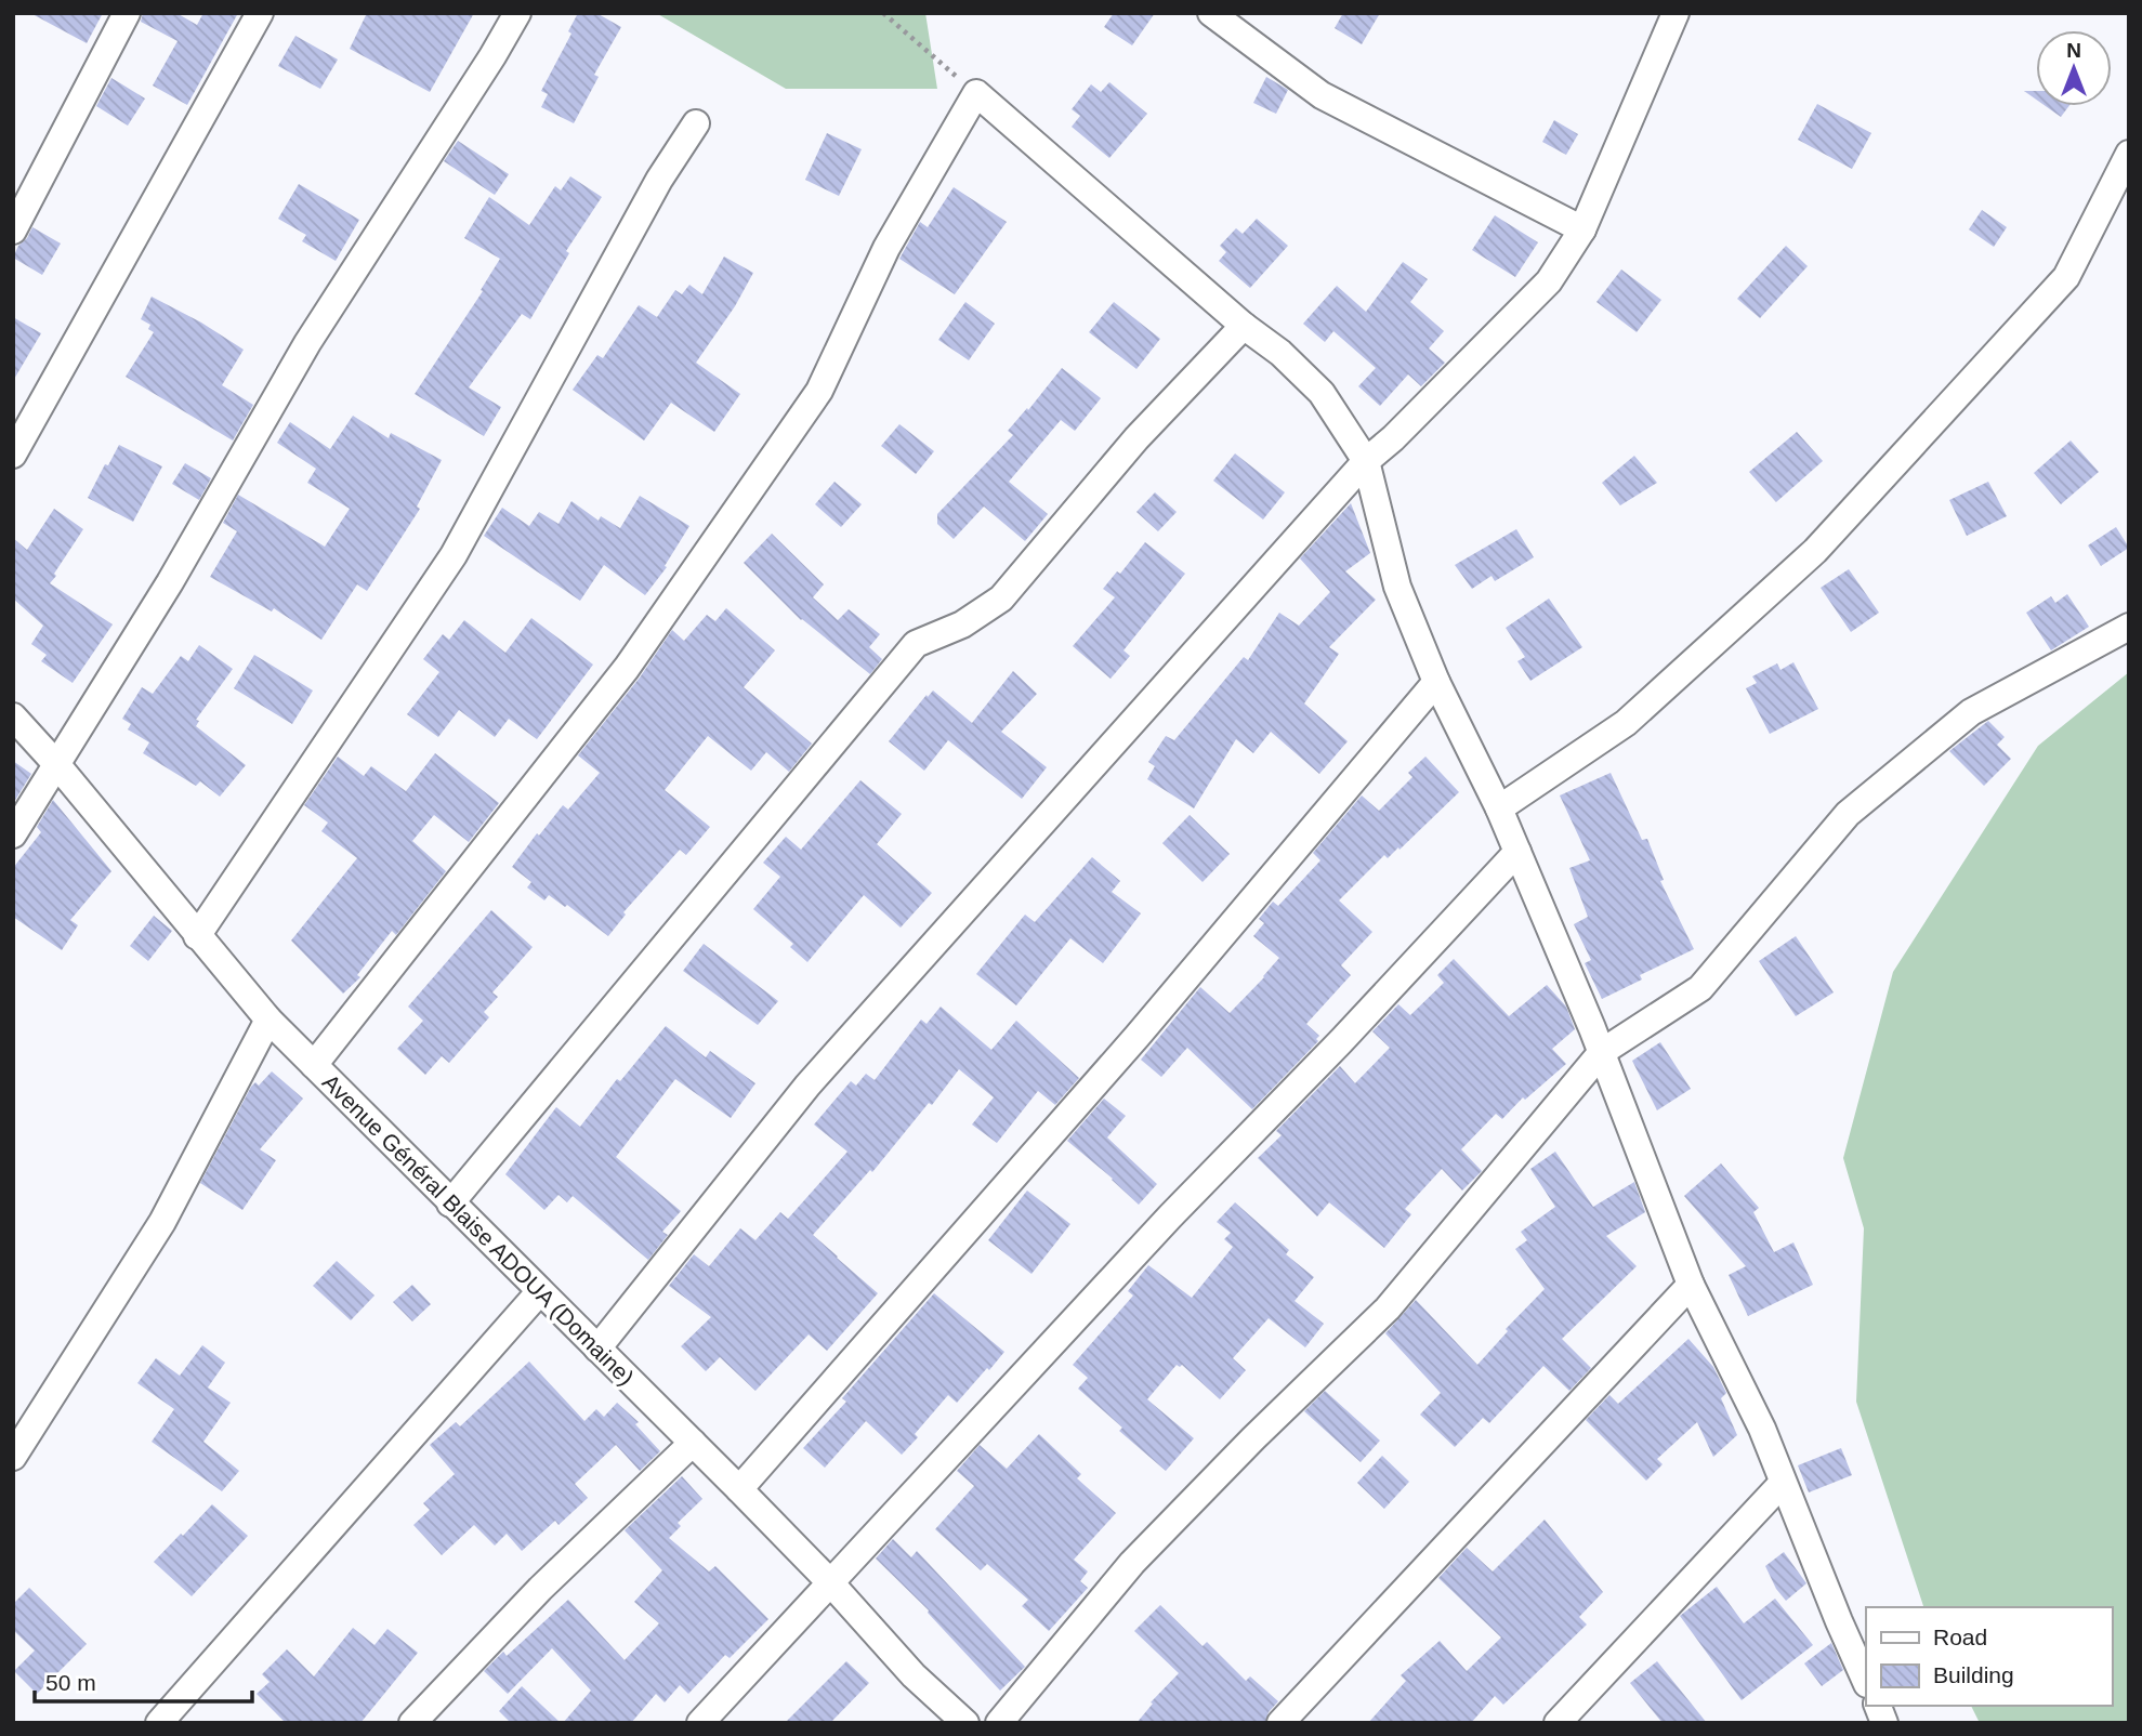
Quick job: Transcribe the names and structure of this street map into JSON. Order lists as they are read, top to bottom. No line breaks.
{"streets":{"street":["Avenue Général Blaise ADOUA (Domaine)"]},"legend":["Road","Building"],"scale_bar":"50 m","north":"top"}
